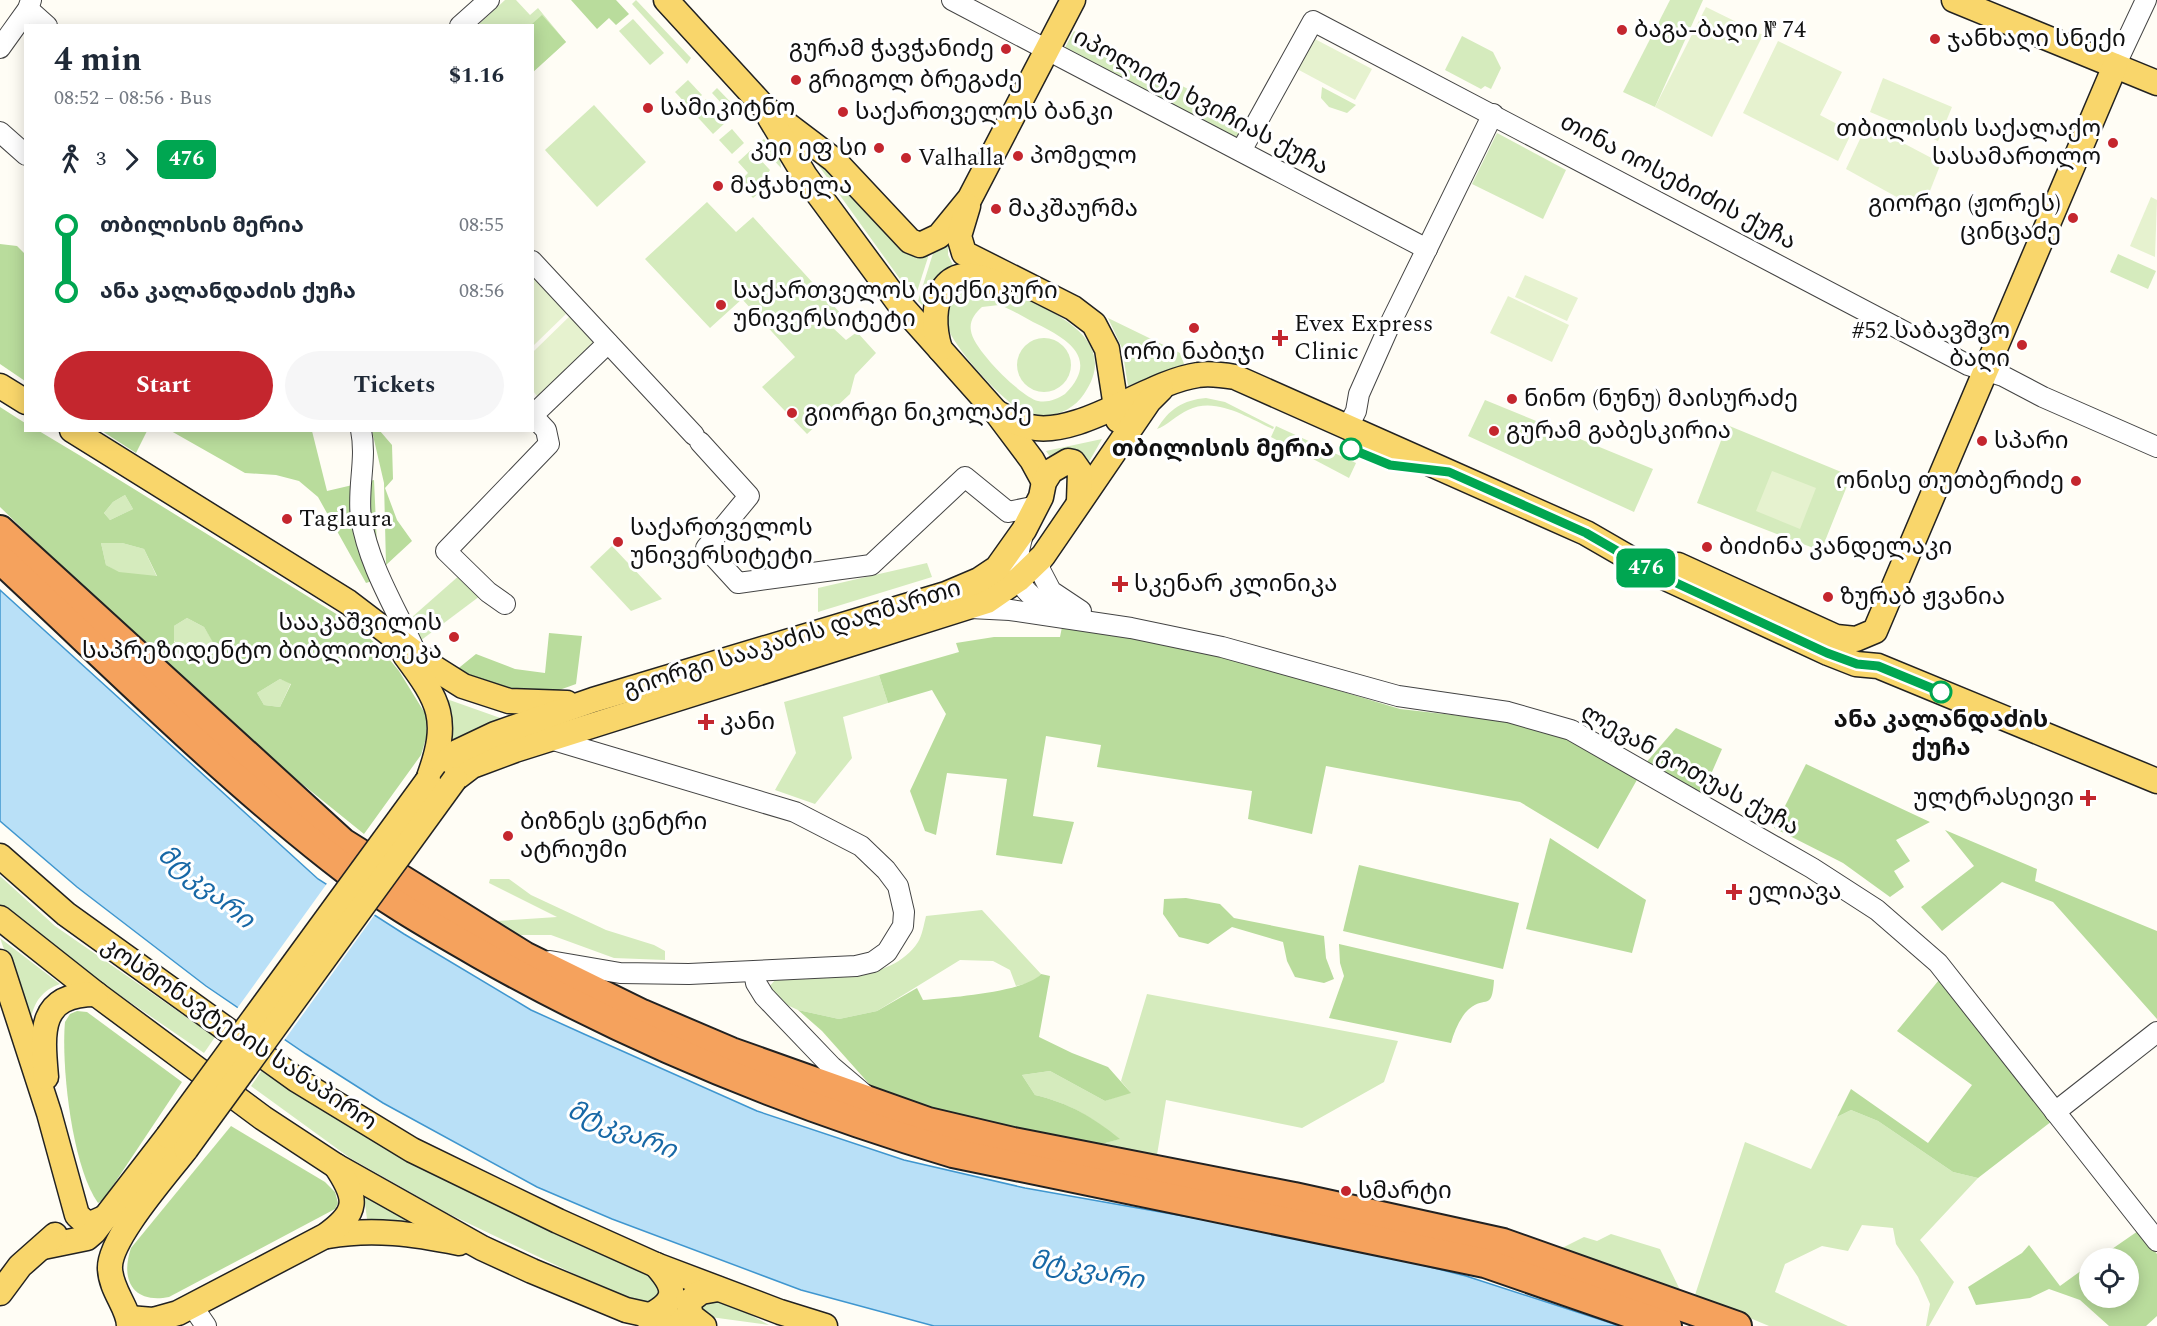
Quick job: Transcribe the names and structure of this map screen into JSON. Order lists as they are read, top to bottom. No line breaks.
{"streets":{"main road":["გიორგი სააკაძის დაღმართი","კოსმონავტების სანაპირო"],"street":["იპოლიტე ხვიჩიას ქუჩა","თინა იოსებიძის ქუჩა","ლევან გოთუას ქუჩა"]},"crossings":[["იპოლიტე ხვიჩიას ქუჩა","თინა იოსებიძის ქუჩა"],["გიორგი სააკაძის დაღმართი","ლევან გოთუას ქუჩა"]],"water":["მტკვარი"],"places":{"other":["ბაგა-ბაღი № 74","ჯანხაღი სნექი","გურამ ჭავჭანიძე","გრიგოლ ბრეგაძე","სამიკიტნო","საქართველოს ბანკი","თბილისის საქალაქო სასამართლო","კეი ეფ სი","პომელო","Valhalla","მაჭახელა","მაკშაურმა","გიორგი (ჟორეს) ცინცაძე","საქართველოს ტექნიკური უნივერსიტეტი","ორი ნაბიჯი","#52 საბავშვო ბაღი","ნინო (ნუნუ) მაისურაძე","გიორგი ნიკოლაძე","გურამ გაბესკირია","სპარი","თბილისის მერია","ონისე თუთბერიძე","Taglaura","საქართველოს უნივერსიტეტი","ბიძინა კანდელაკი","ზურაბ ჟვანია","სააკაშვილის საპრეზიდენტო ბიბლიოთეკა","ანა კალანდაძის ქუჩა","ბიზნეს ცენტრი ატრიუმი","სმარტი"],"health":["Evex Express Clinic","სკენარ კლინიკა","კანი","ულტრასეივი","ელიავა"]},"lines":["bus line 476"],"page":{"on_map":"476","heading":["4 min","08:52 – 08:56 · Bus","$1.16"],"legs":["3","476"],"list":[{"name":"თბილისის მერია","value":"08:55"},{"name":"ანა კალანდაძის ქუჩა","value":"08:56"}],"buttons":["Start","Tickets"]}}
